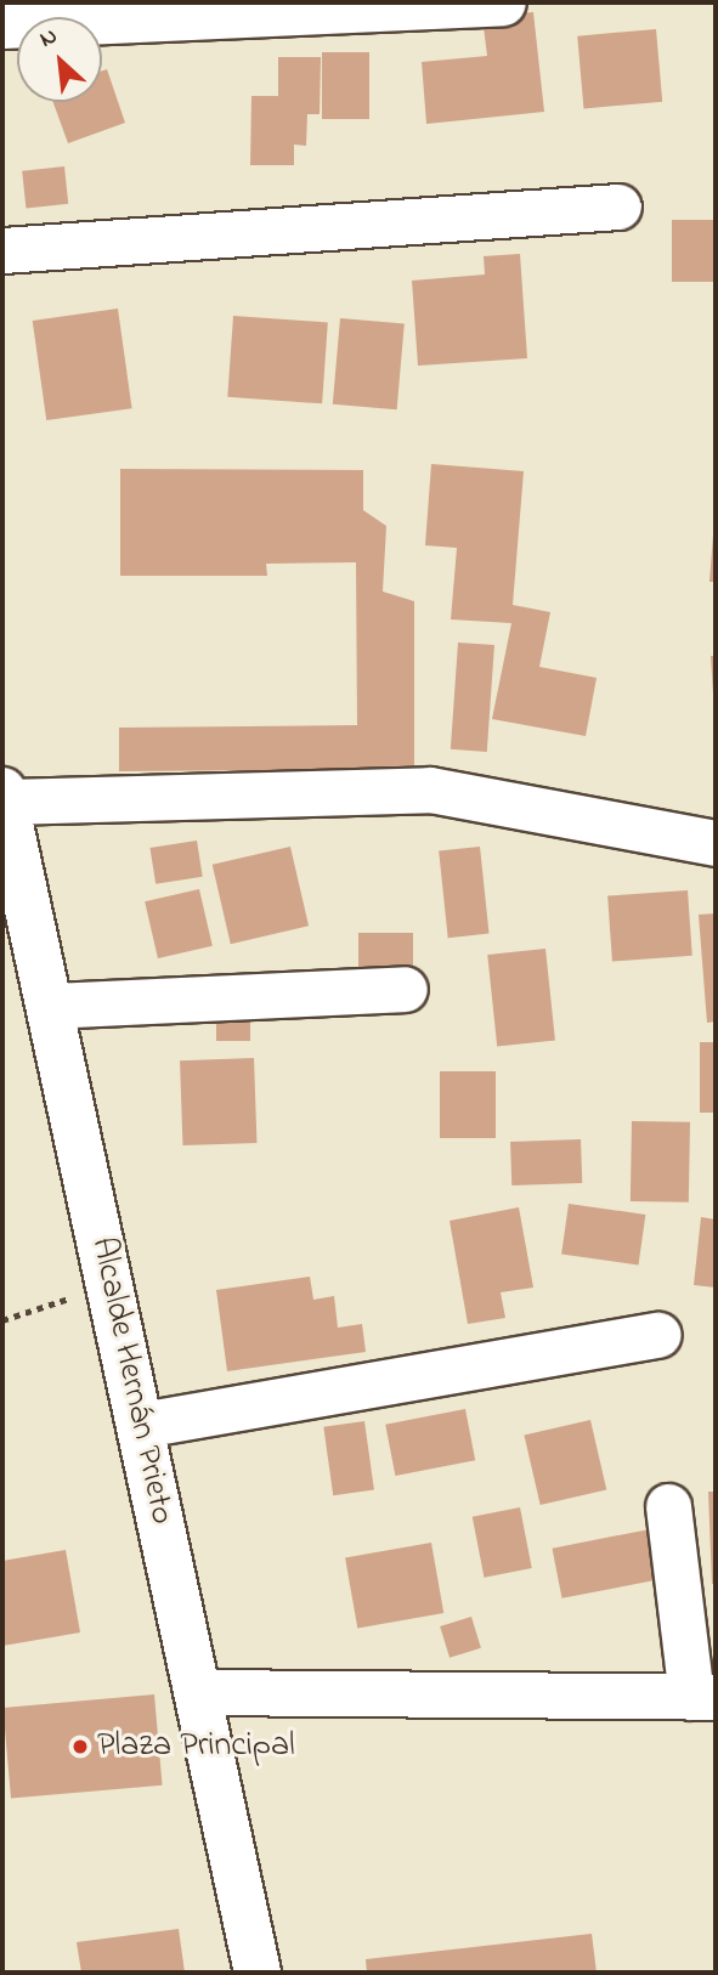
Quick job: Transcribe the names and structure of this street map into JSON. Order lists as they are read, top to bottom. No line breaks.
{"streets":{"main road":["Alcalde Hernán Prieto"]},"places":["Plaza Principal"],"north":"top left"}
